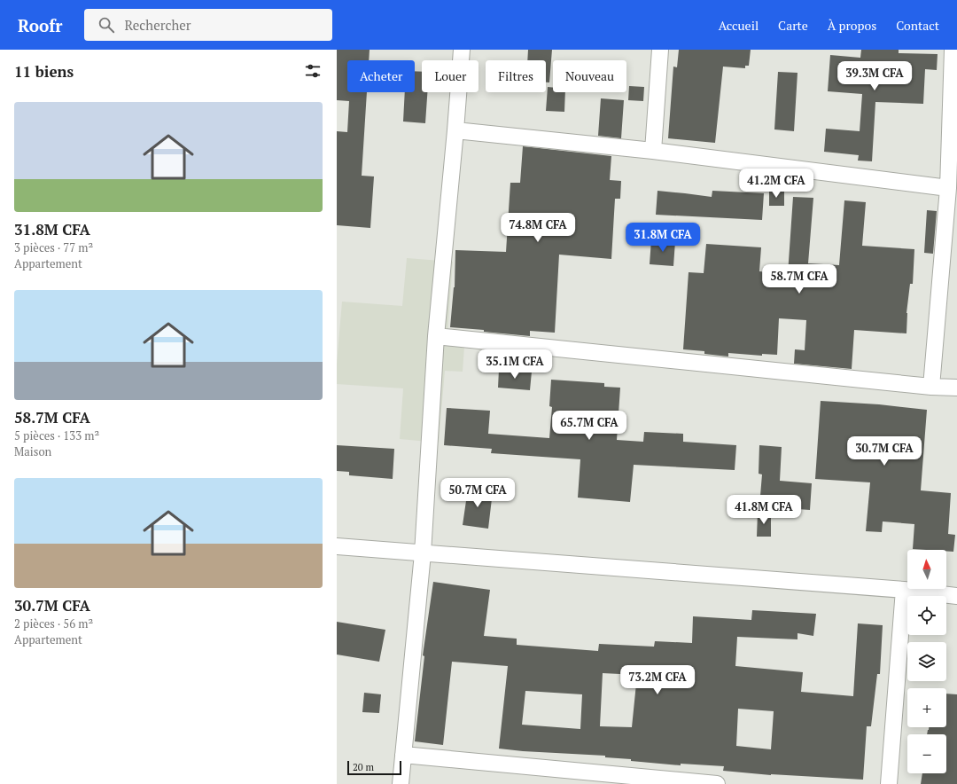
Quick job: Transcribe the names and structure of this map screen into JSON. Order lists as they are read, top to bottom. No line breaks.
{"scale_bar":"20 m","north":"top","page":{"header":"Roofr","search":"Rechercher","nav":["Accueil","Carte","À propos","Contact"],"heading":"11 biens","chip":["Acheter","Louer","Filtres","Nouveau"],"price":["39.3M CFA","41.2M CFA","74.8M CFA","31.8M CFA","58.7M CFA","35.1M CFA","65.7M CFA","30.7M CFA","50.7M CFA","41.8M CFA","73.2M CFA"],"list":[{"name":"31.8M CFA","note":"3 pièces · 77 m² · Appartement"},{"name":"58.7M CFA","note":"5 pièces · 133 m² · Maison"},{"name":"30.7M CFA","note":"2 pièces · 56 m² · Appartement"}],"map_buttons":["+","−"],"scale":"20 m"}}
